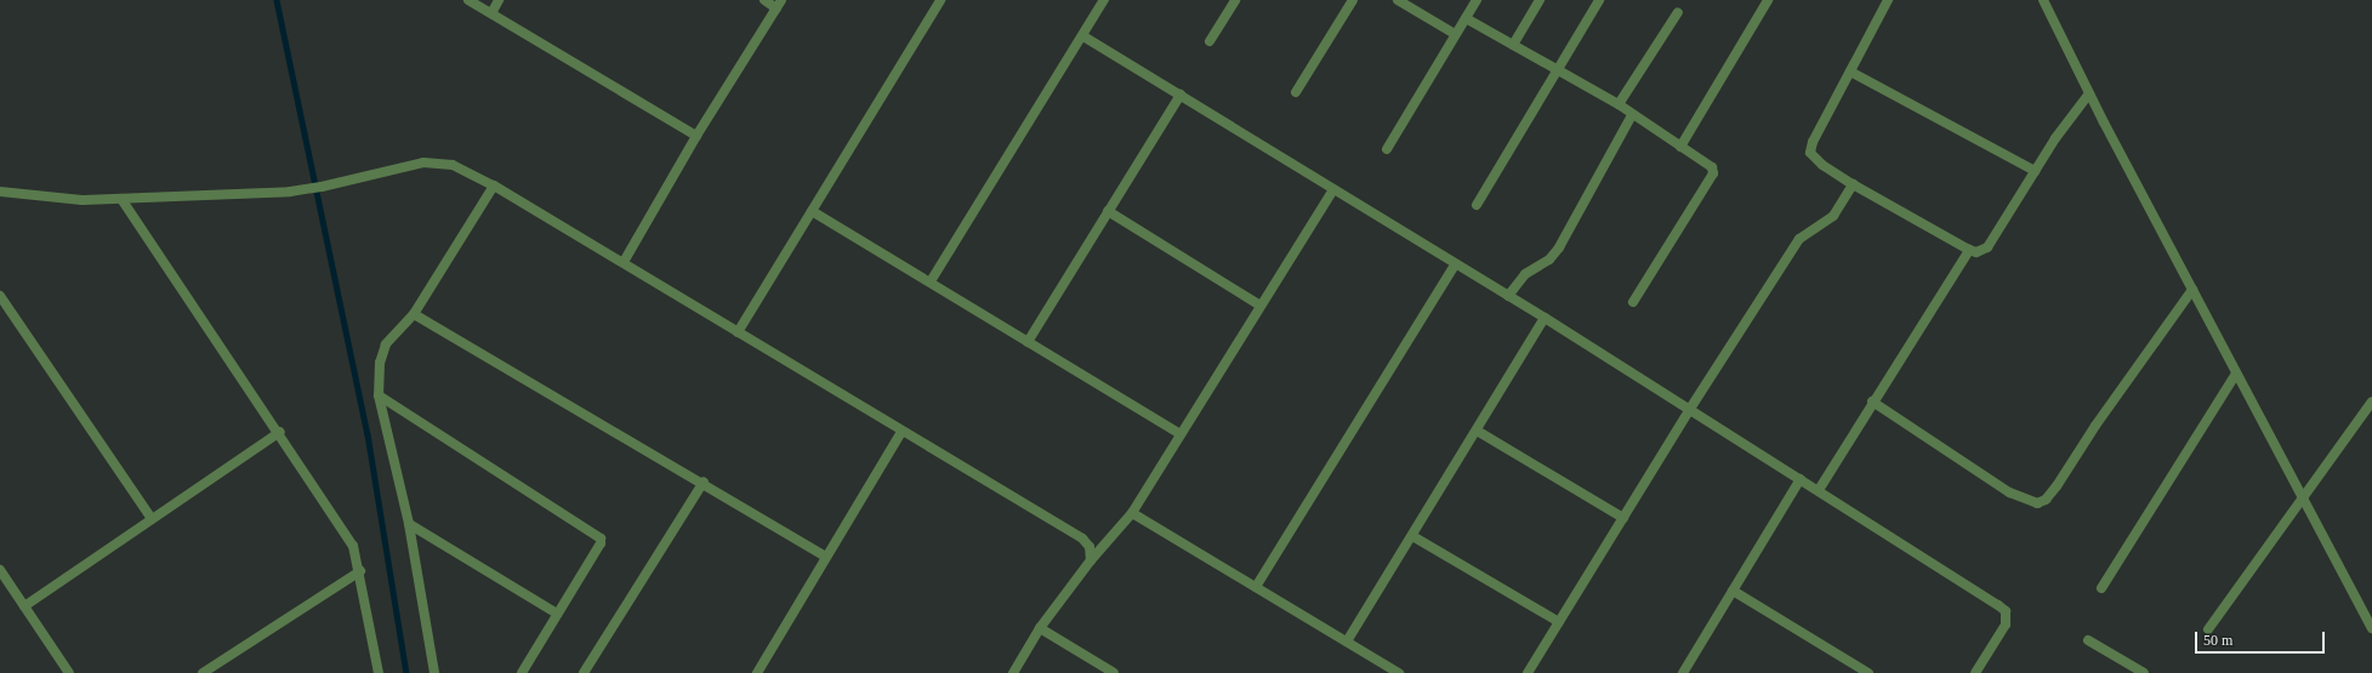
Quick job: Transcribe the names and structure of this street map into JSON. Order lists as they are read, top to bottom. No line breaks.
{"scale_bar":"50 m"}
